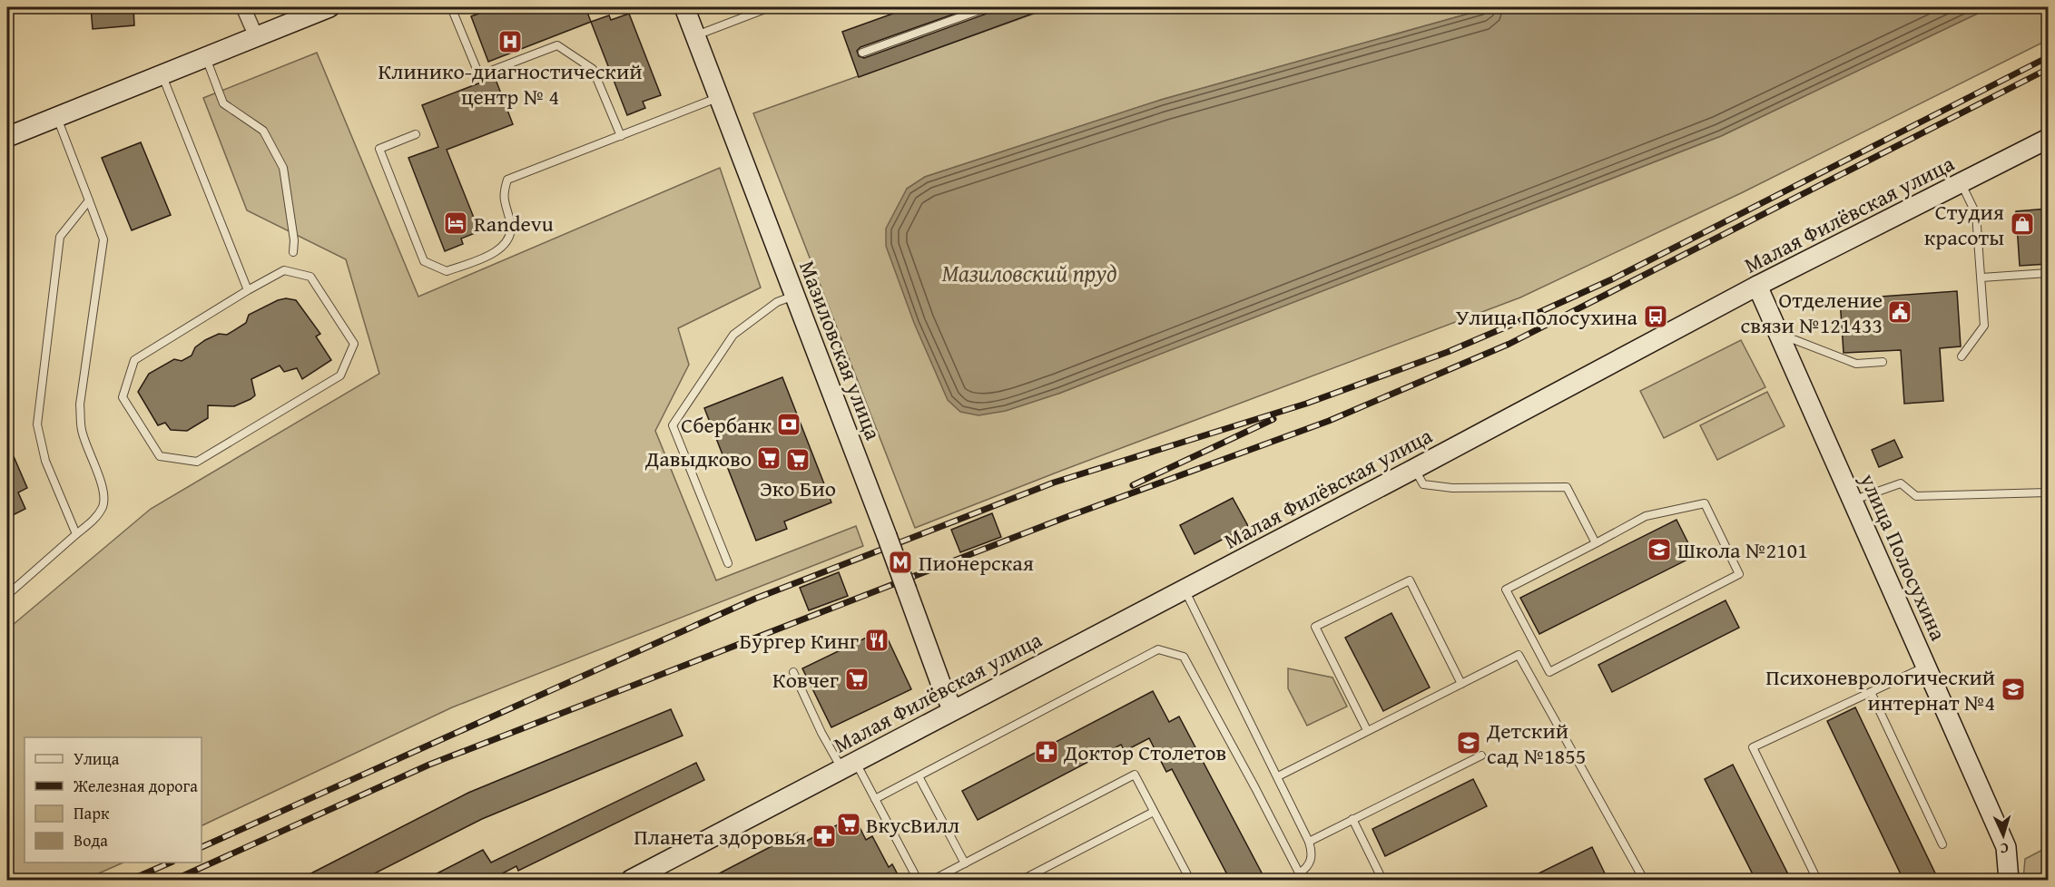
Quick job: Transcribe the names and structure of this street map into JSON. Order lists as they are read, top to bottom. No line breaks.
{"streets":{"street":["Малая Филёвская улица","Мазиловская улица","улица Полосухина"]},"crossings":[["Малая Филёвская улица","Мазиловская улица"],["Малая Филёвская улица","улица Полосухина"]],"water":["Мазиловский пруд"],"places":{"hospital":["Клинико-диагностический центр № 4"],"hotel":["Randevu"],"shop":["Студия красоты"],"public building":["Отделение связи №121433"],"bus stop":["Улица Полосухина"],"bank":["Сбербанк"],"supermarket":["Давыдково","Эко Био","Ковчег","ВкусВилл"],"school or university":["Школа №2101","Психоневрологический интернат №4","Детский сад №1855"],"metro station":["Пионерская"],"restaurant":["Бургер Кинг"],"pharmacy":["Доктор Столетов","Планета здоровья"]},"legend":["Улица","Железная дорога","Парк","Вода"],"north":"bottom"}
